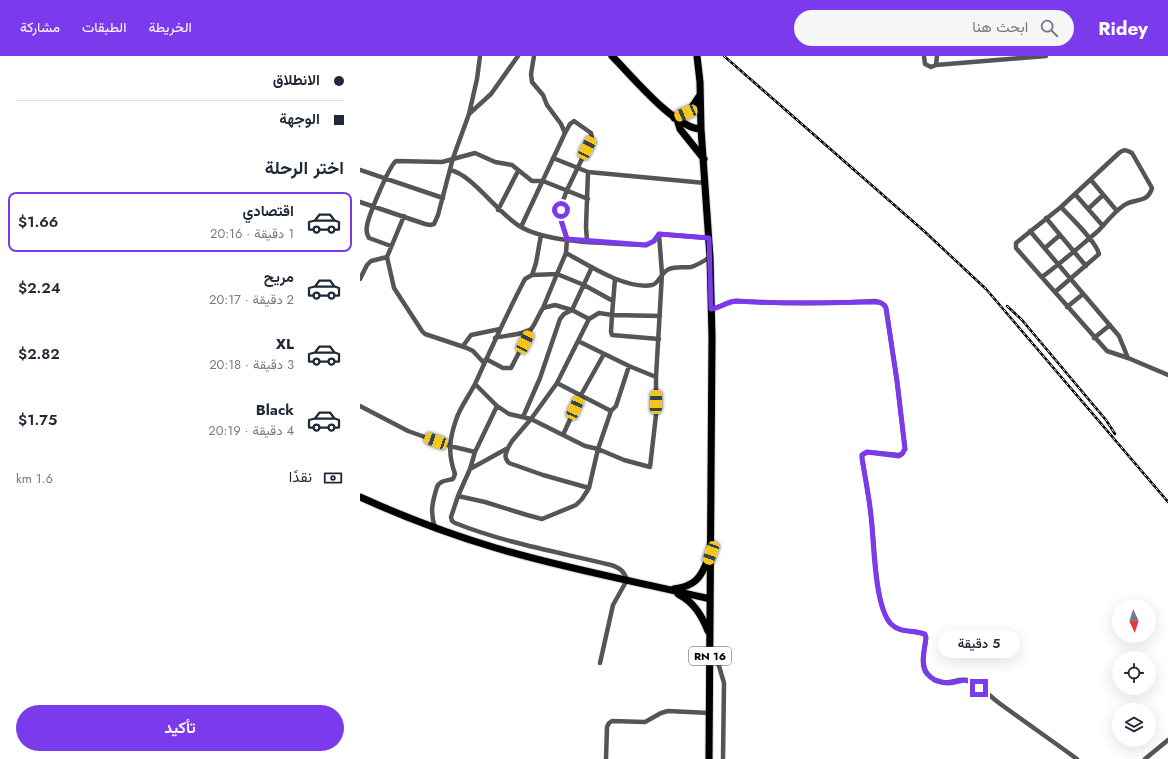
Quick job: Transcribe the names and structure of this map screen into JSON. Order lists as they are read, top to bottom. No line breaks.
{"streets":{"main road":["RN 16"]},"north":"bottom","page":{"header":"Ridey","search":"ابحث هنا","nav":["الخريطة","الطبقات","مشاركة"],"banner":["الانطلاق","الوجهة"],"heading":"اختر الرحلة","list":[{"name":"اقتصادي","note":"1 دقيقة · 20:16","value":"$1.66"},{"name":"مريح","note":"2 دقيقة · 20:17","value":"$2.24"},{"name":"XL","note":"3 دقيقة · 20:18","value":"$2.82"},{"name":"Black","note":"4 دقيقة · 20:19","value":"$1.75"}],"pay":["نقدًا","1.6 km"],"bubble":"5 دقيقة","buttons":"تأكيد"}}
